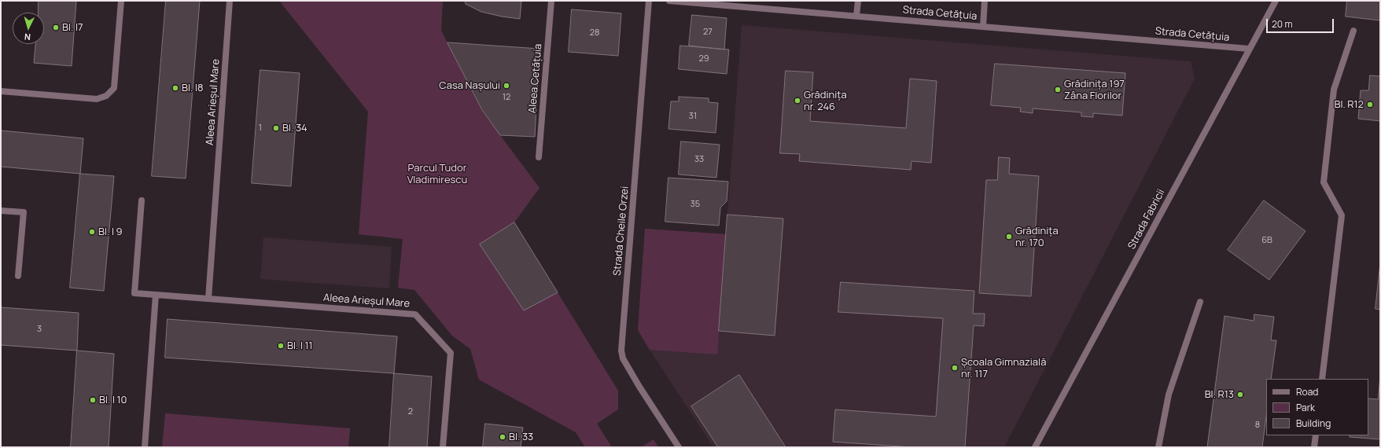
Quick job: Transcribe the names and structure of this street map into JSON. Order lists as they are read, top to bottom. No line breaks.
{"streets":{"street":["Strada Cetățuia","Aleea Cetățuia","Aleea Arieșul Mare","Strada Fabricii","Strada Cheile Orzei"]},"crossings":[["Strada Cetățuia","Strada Fabricii"]],"parks":["Parcul Tudor Vladimirescu"],"places":["Bl. I7","Casa Nașului","Bl. I8","Grădinița 197 Zâna Florilor","Grădinița nr. 246","Bl. R12","Bl. 34","Bl. I 9","Grădinița nr. 170","Bl. I 11","Școala Gimnazială nr. 117","Bl. R13","Bl. I 10","Bl. 33"],"house_numbers":["27","28","29","12","31","1","33","35","6B","3","2","8"],"legend":["Road","Park","Building"],"scale_bar":"20 m","north":"bottom"}
